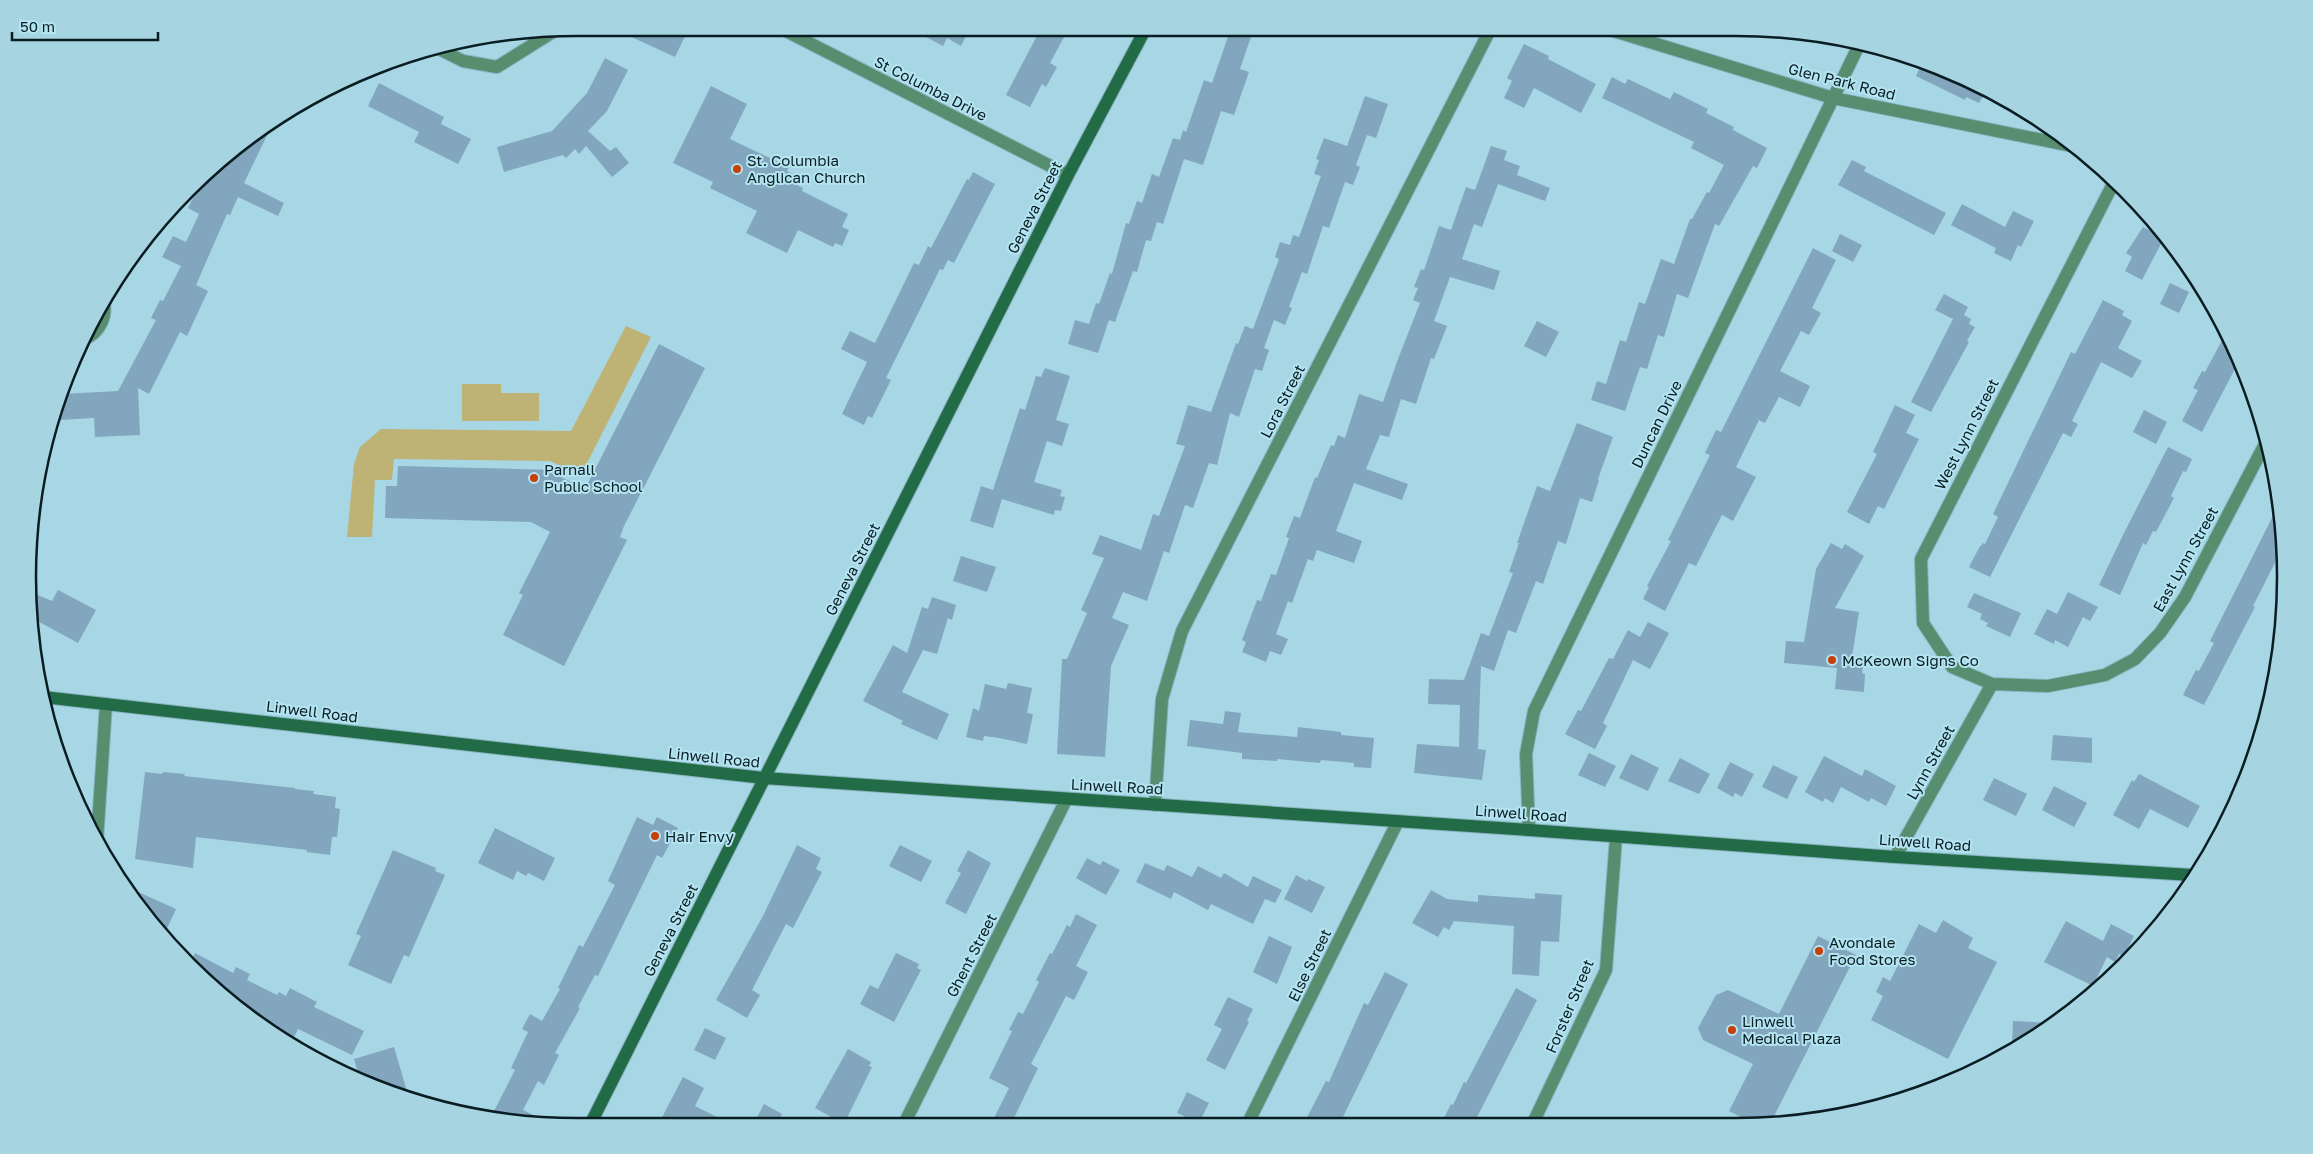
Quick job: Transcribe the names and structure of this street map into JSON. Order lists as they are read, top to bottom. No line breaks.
{"streets":{"main road":["Geneva Street","Linwell Road"],"street":["Glen Park Road","St Columba Drive","Lora Street","Duncan Drive","West Lynn Street","East Lynn Street","Lynn Street","Ghent Street","Else Street","Forster Street"]},"crossings":[["Glen Park Road","Duncan Drive"],["St Columba Drive","Geneva Street"],["Geneva Street","Linwell Road"],["Lora Street","Linwell Road"],["Duncan Drive","Linwell Road"],["West Lynn Street","East Lynn Street"],["West Lynn Street","Lynn Street"],["East Lynn Street","Lynn Street"],["Linwell Road","Lynn Street"],["Linwell Road","Ghent Street"],["Linwell Road","Else Street"],["Linwell Road","Forster Street"]],"places":["St. Columbia Anglican Church","Parnall Public School","McKeown Signs Co","Hair Envy","Avondale Food Stores","Linwell Medical Plaza"],"scale_bar":"50 m"}
